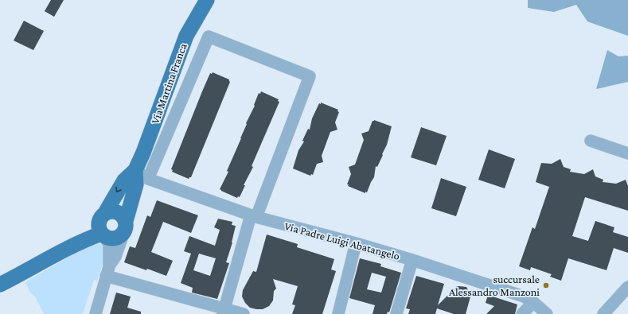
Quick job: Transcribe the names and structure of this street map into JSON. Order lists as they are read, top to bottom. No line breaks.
{"streets":{"main road":["Via Martina Franca"],"street":["Via Padre Luigi Abatangelo"]},"crossings":[["Via Martina Franca","Via Padre Luigi Abatangelo"]],"places":["succursale Alessandro Manzoni"]}
